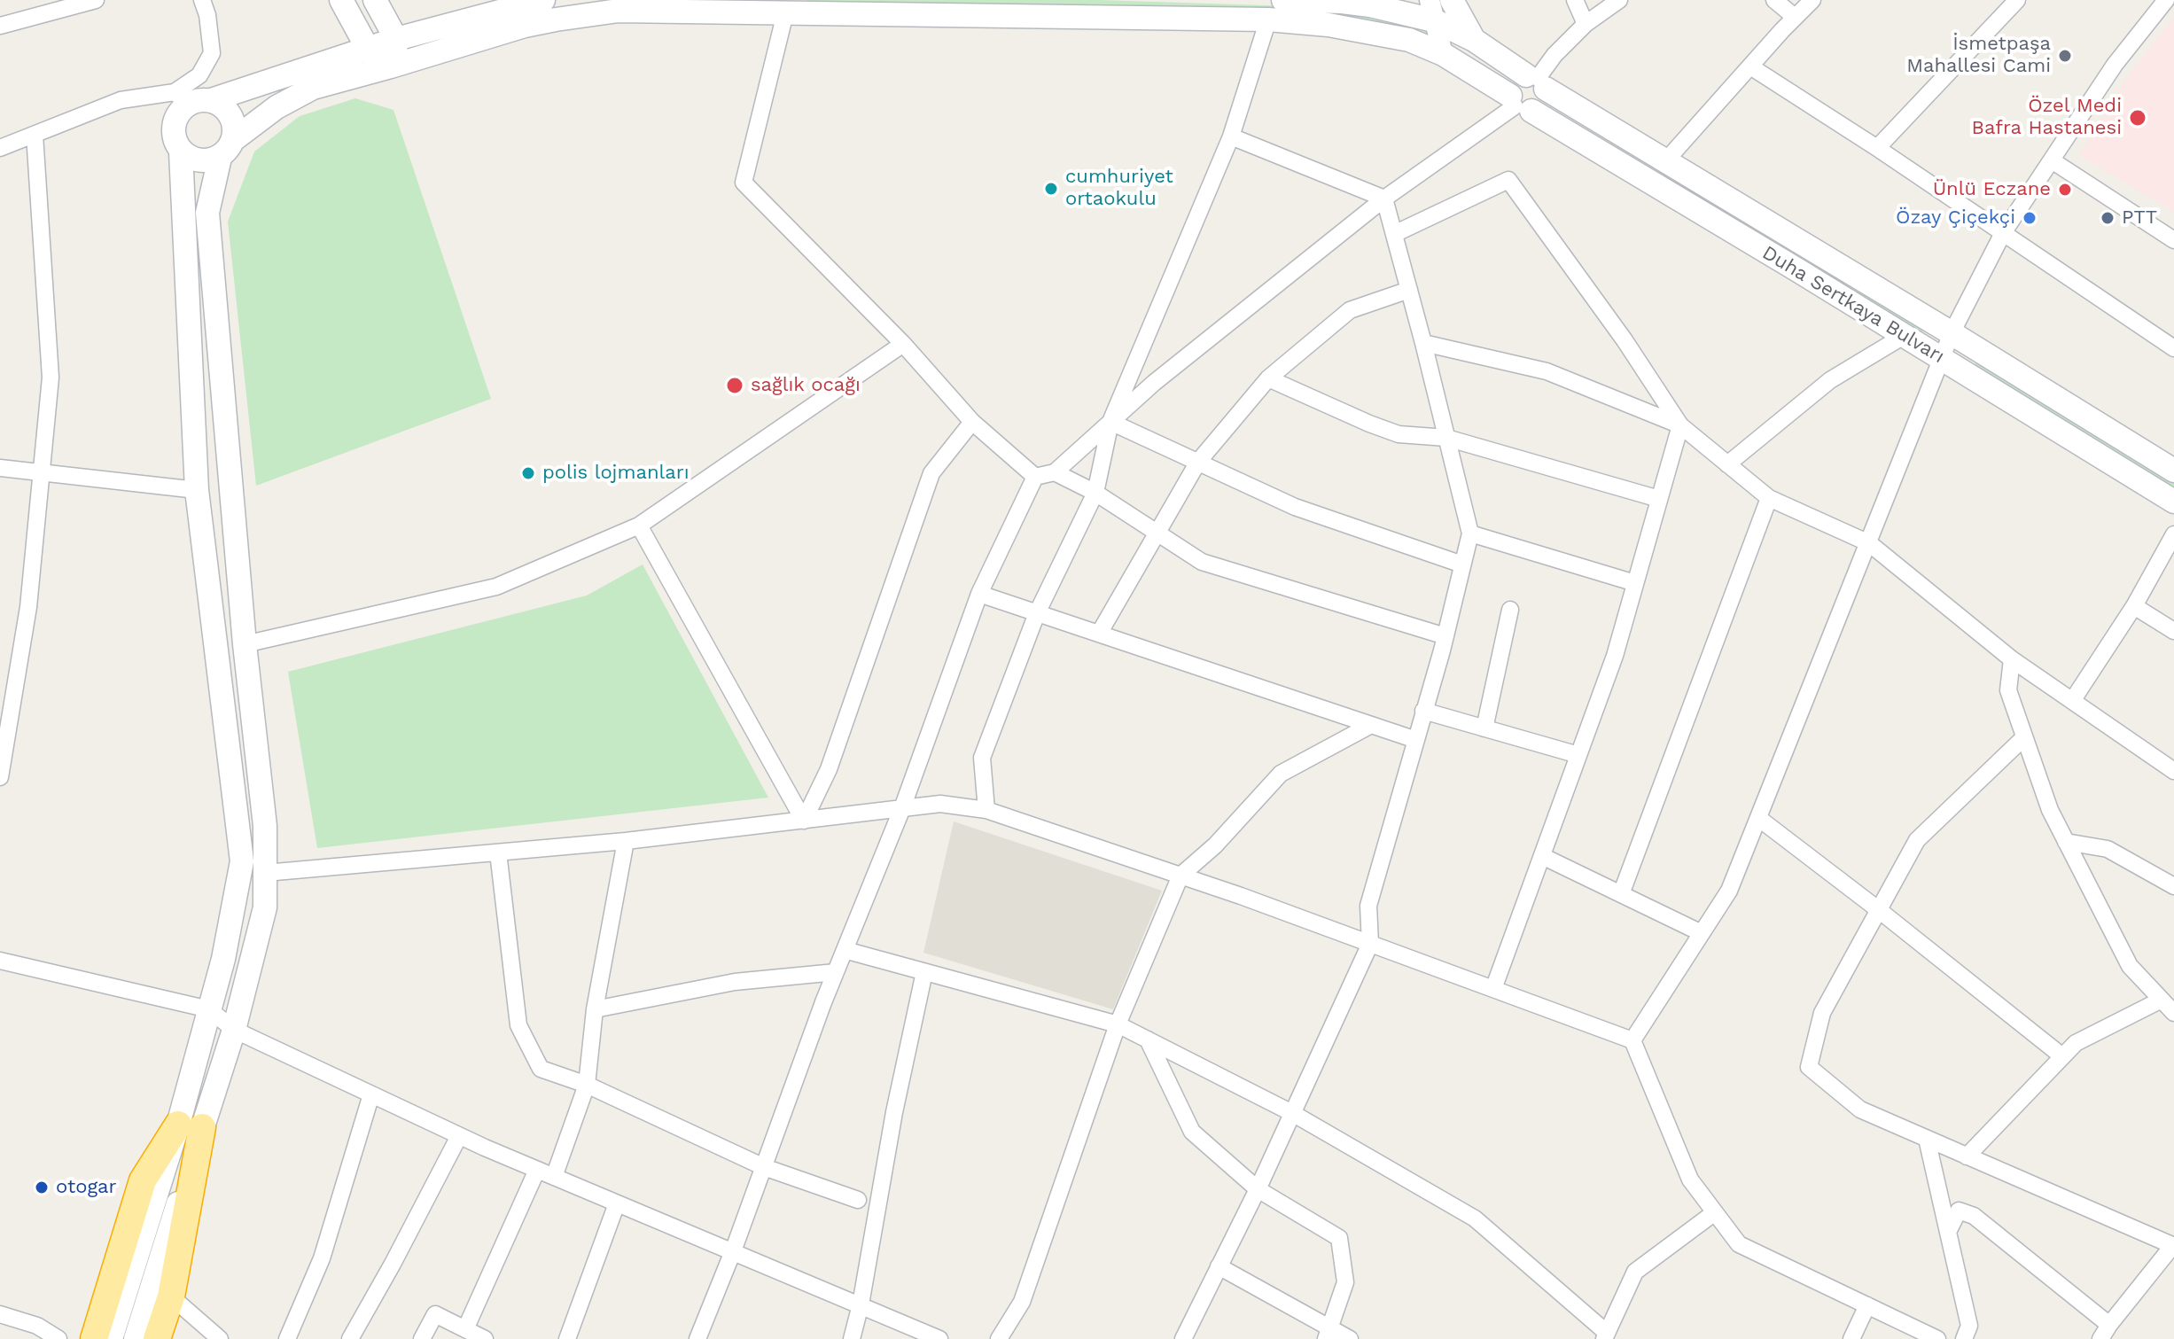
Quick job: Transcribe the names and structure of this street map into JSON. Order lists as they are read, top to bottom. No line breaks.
{"streets":{"main road":["Duha Sertkaya Bulvarı"]},"places":["İsmetpaşa Mahallesi Cami","Özel Medi Bafra Hastanesi","cumhuriyet ortaokulu","Ünlü Eczane","Özay Çiçekçi","PTT","sağlık ocağı","polis lojmanları","otogar"]}
